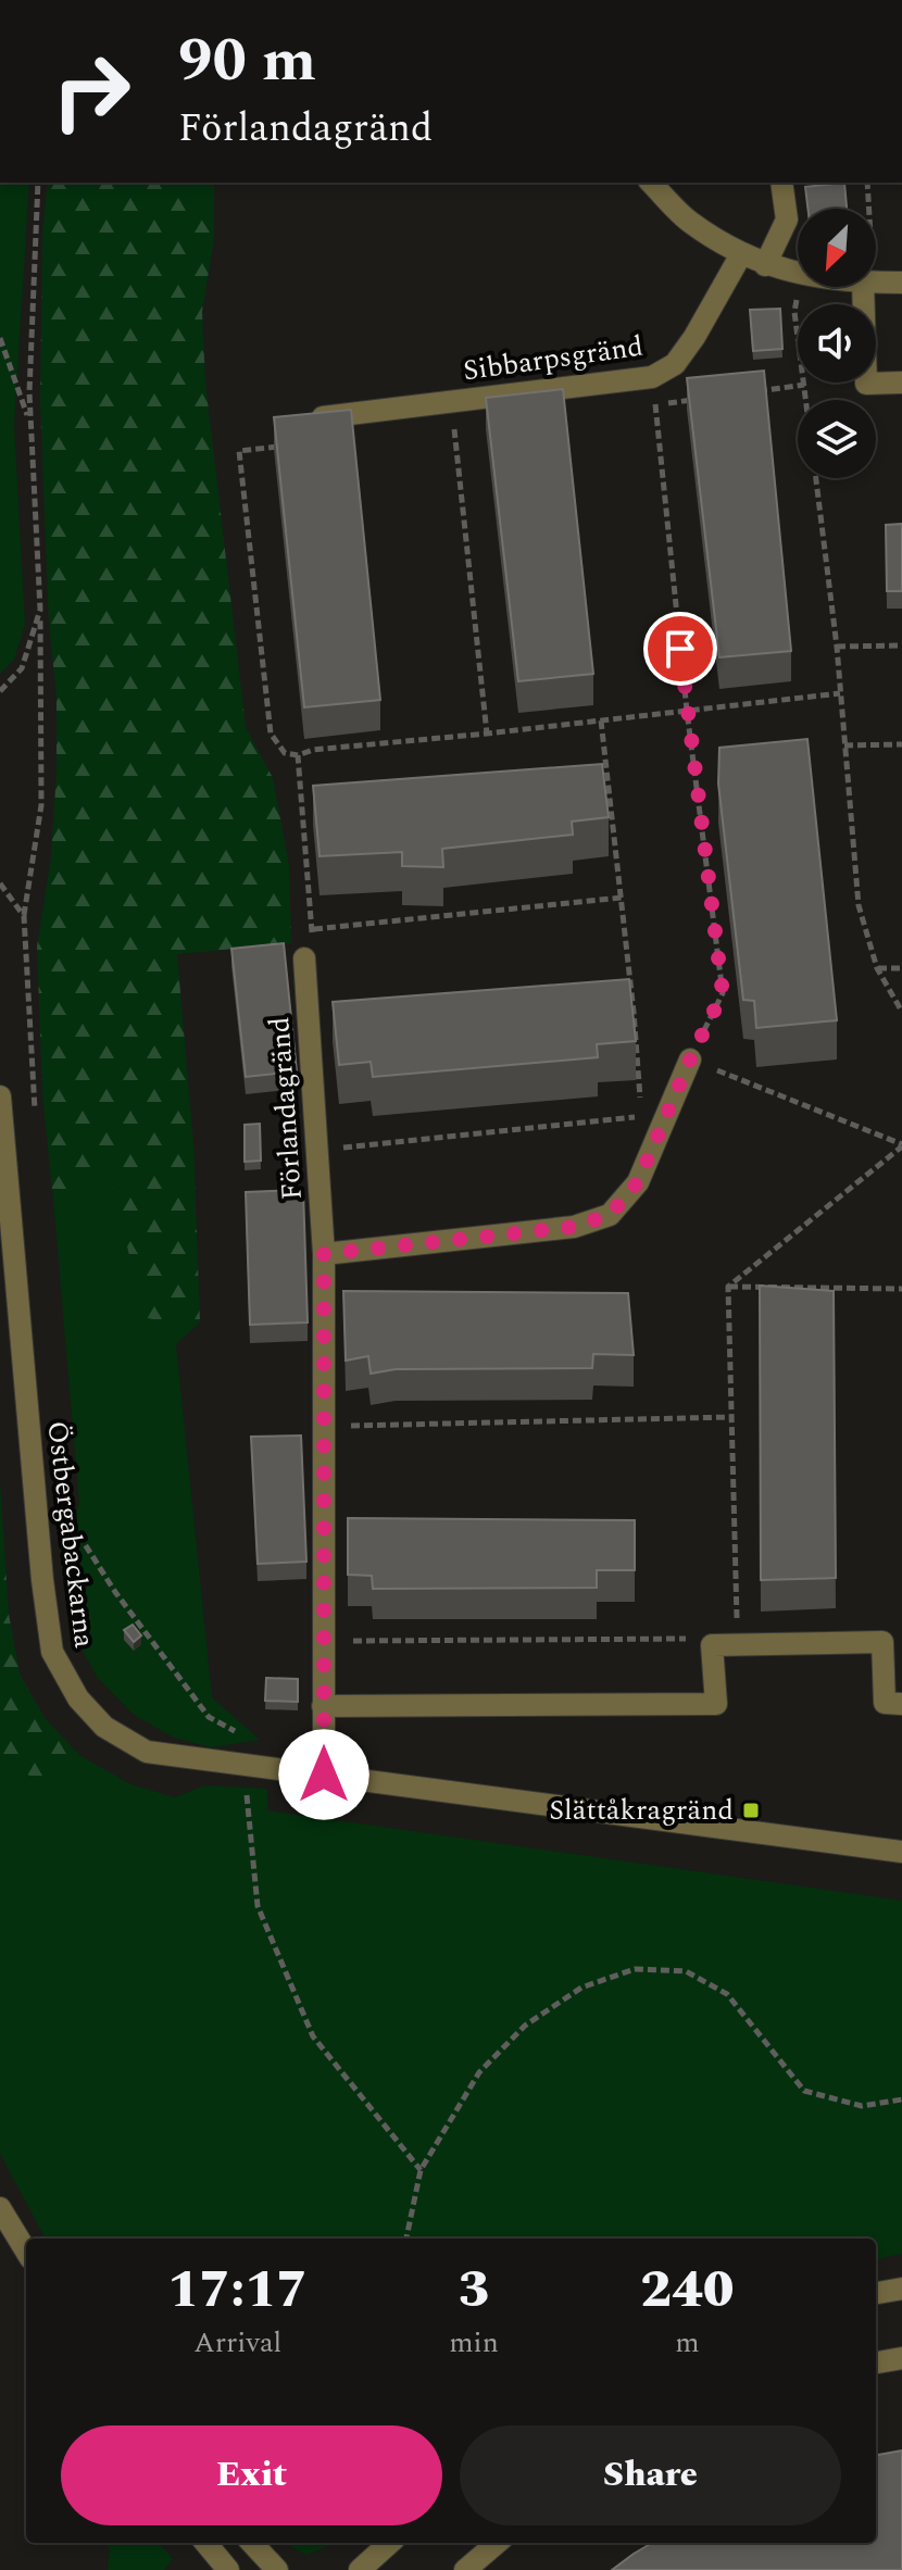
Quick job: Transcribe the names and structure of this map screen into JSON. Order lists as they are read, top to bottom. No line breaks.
{"streets":{"street":["Sibbarpsgränd","Förlandagränd","Östbergabackarna"]},"crossings":[["Förlandagränd","Östbergabackarna"]],"places":{"transit":["Slättåkragränd"]},"north":"bottom left","page":{"turn":["90 m","Förlandagränd"],"eta":["17:17","Arrival","3","min","240","m"],"buttons":["Exit","Share"]}}
